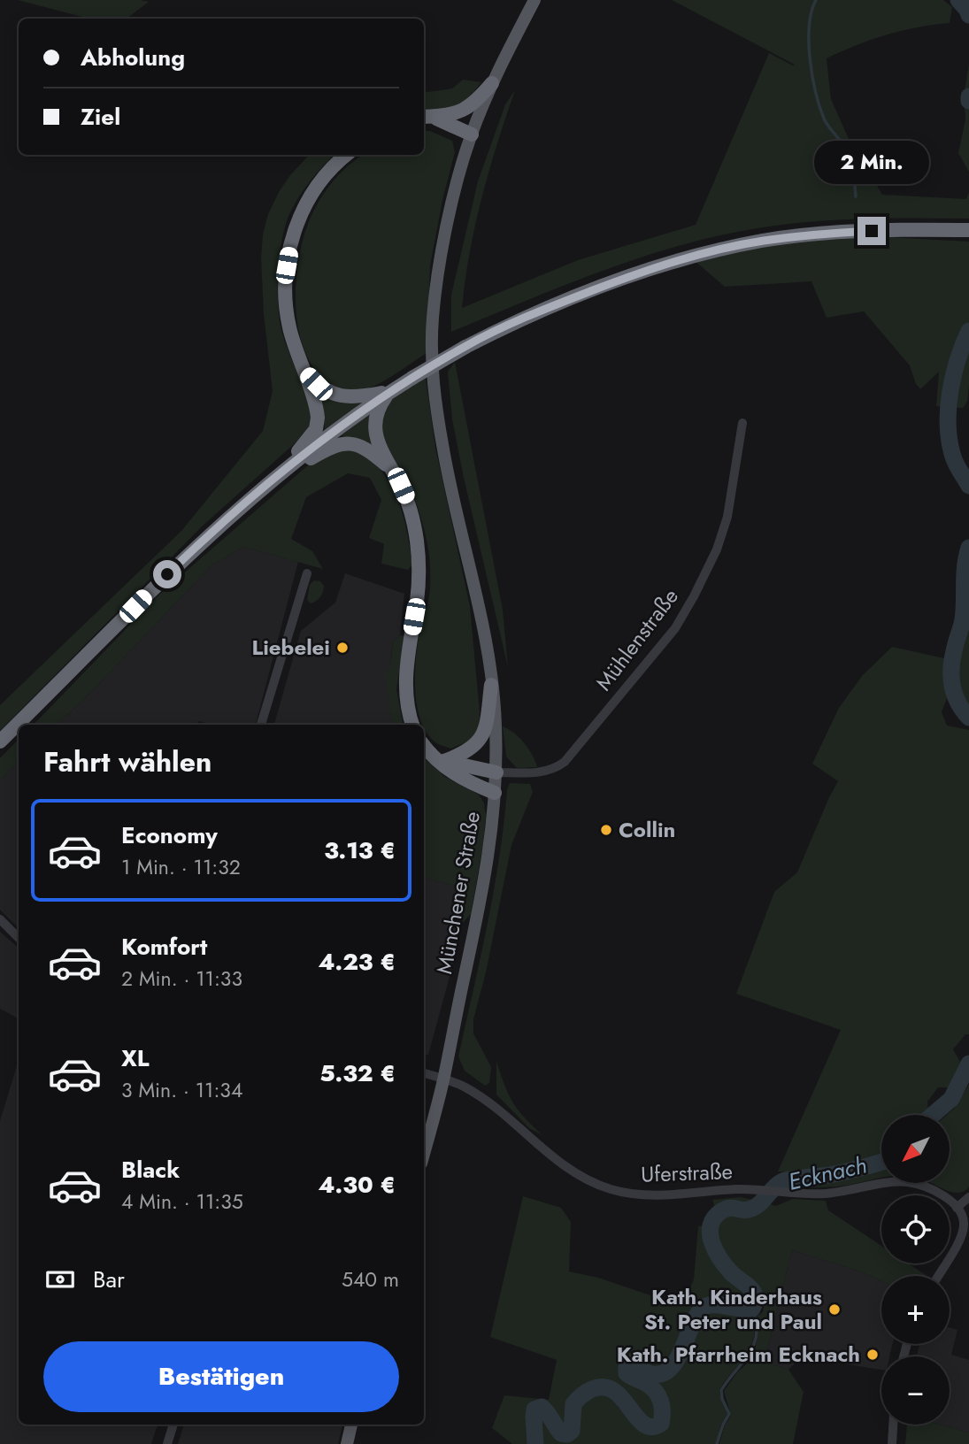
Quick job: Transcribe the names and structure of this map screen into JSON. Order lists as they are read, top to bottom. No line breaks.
{"streets":{"main road":["Münchener Straße"],"street":["Mühlenstraße","Uferstraße"]},"crossings":[["Mühlenstraße","Münchener Straße"],["Münchener Straße","Uferstraße"]],"water":["Ecknach"],"places":["Liebelei","Collin","Kath. Kinderhaus St. Peter und Paul","Kath. Pfarrheim Ecknach"],"north":"bottom left","page":{"banner":["Abholung","Ziel"],"bubble":"2 Min.","heading":"Fahrt wählen","list":[{"name":"Economy","note":"1 Min. · 11:32","value":"3.13 €"},{"name":"Komfort","note":"2 Min. · 11:33","value":"4.23 €"},{"name":"XL","note":"3 Min. · 11:34","value":"5.32 €"},{"name":"Black","note":"4 Min. · 11:35","value":"4.30 €"}],"map_buttons":["+","−"],"pay":["Bar","540 m"],"buttons":"Bestätigen"}}
